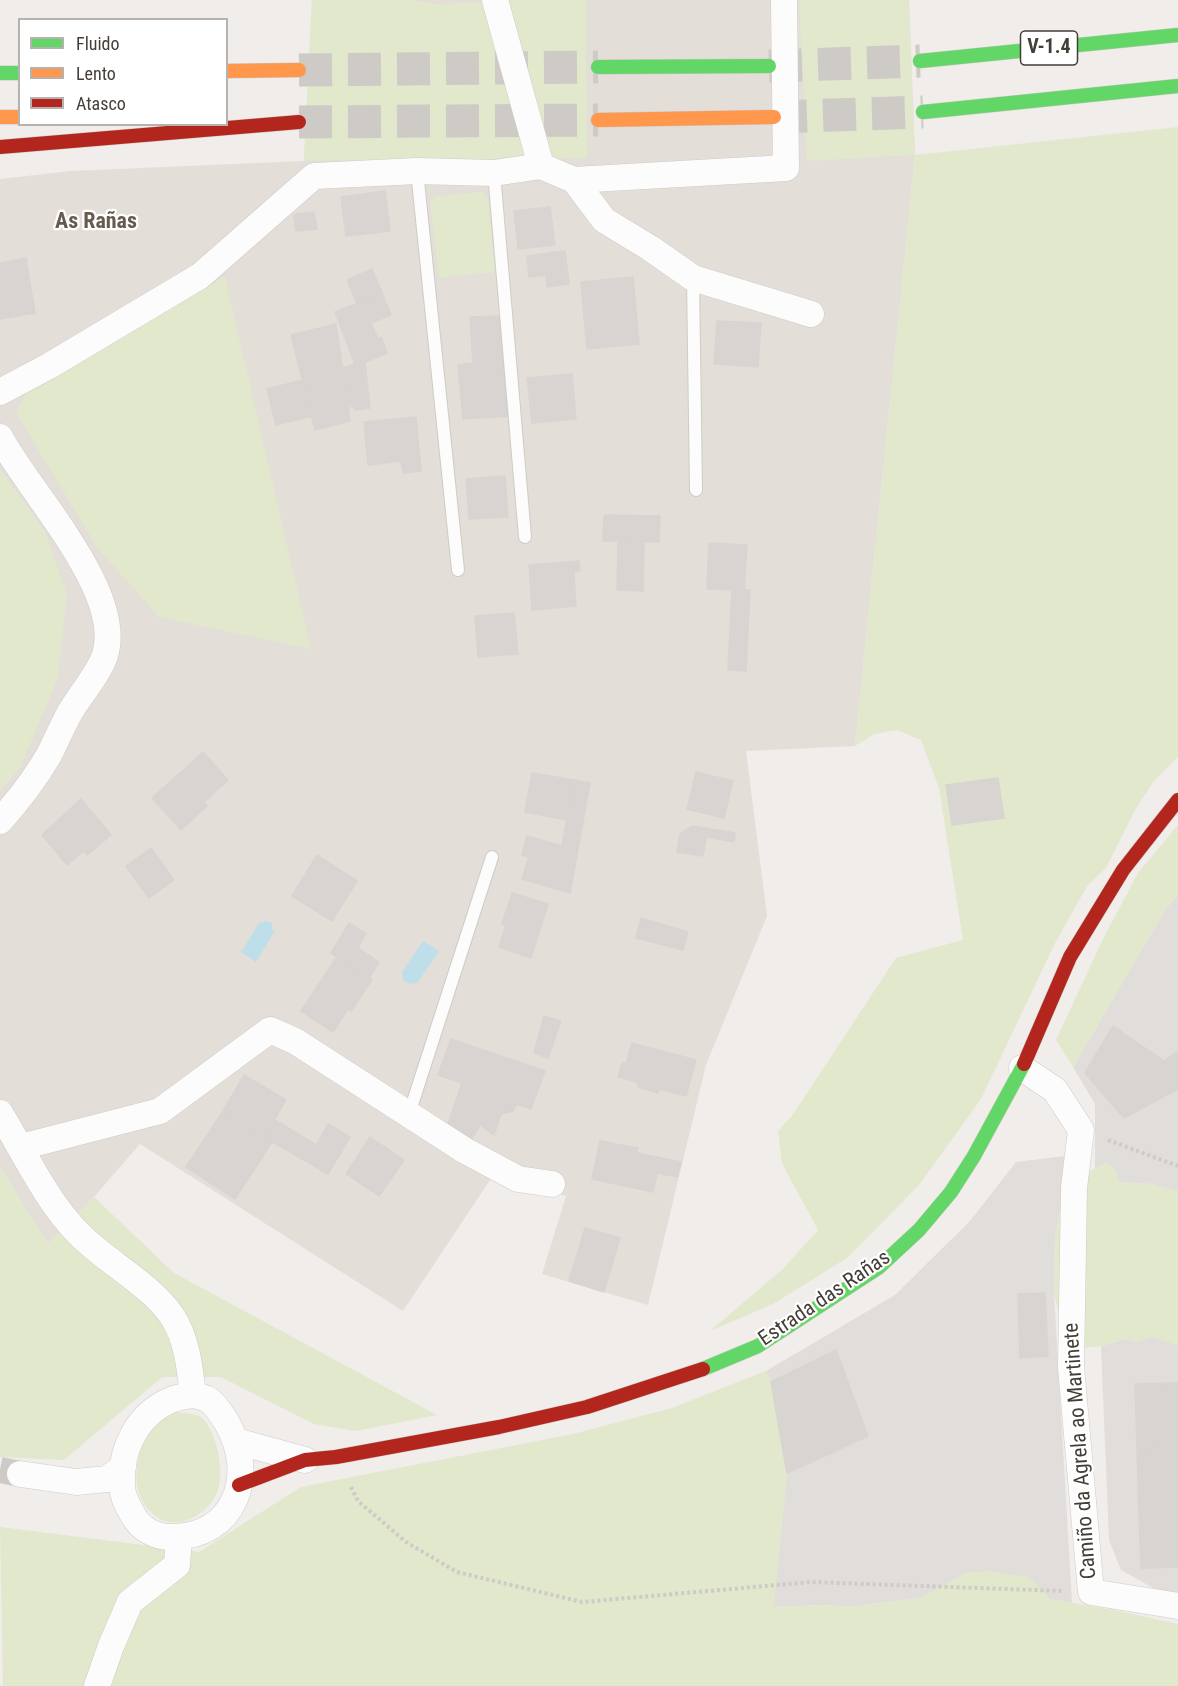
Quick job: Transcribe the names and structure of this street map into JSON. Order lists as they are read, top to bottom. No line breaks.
{"streets":{"main road":["V-1.4","Estrada das Rañas"],"street":["Camiño da Agrela ao Martinete"]},"districts":["As Rañas"],"legend":["Fluido","Lento","Atasco"]}
